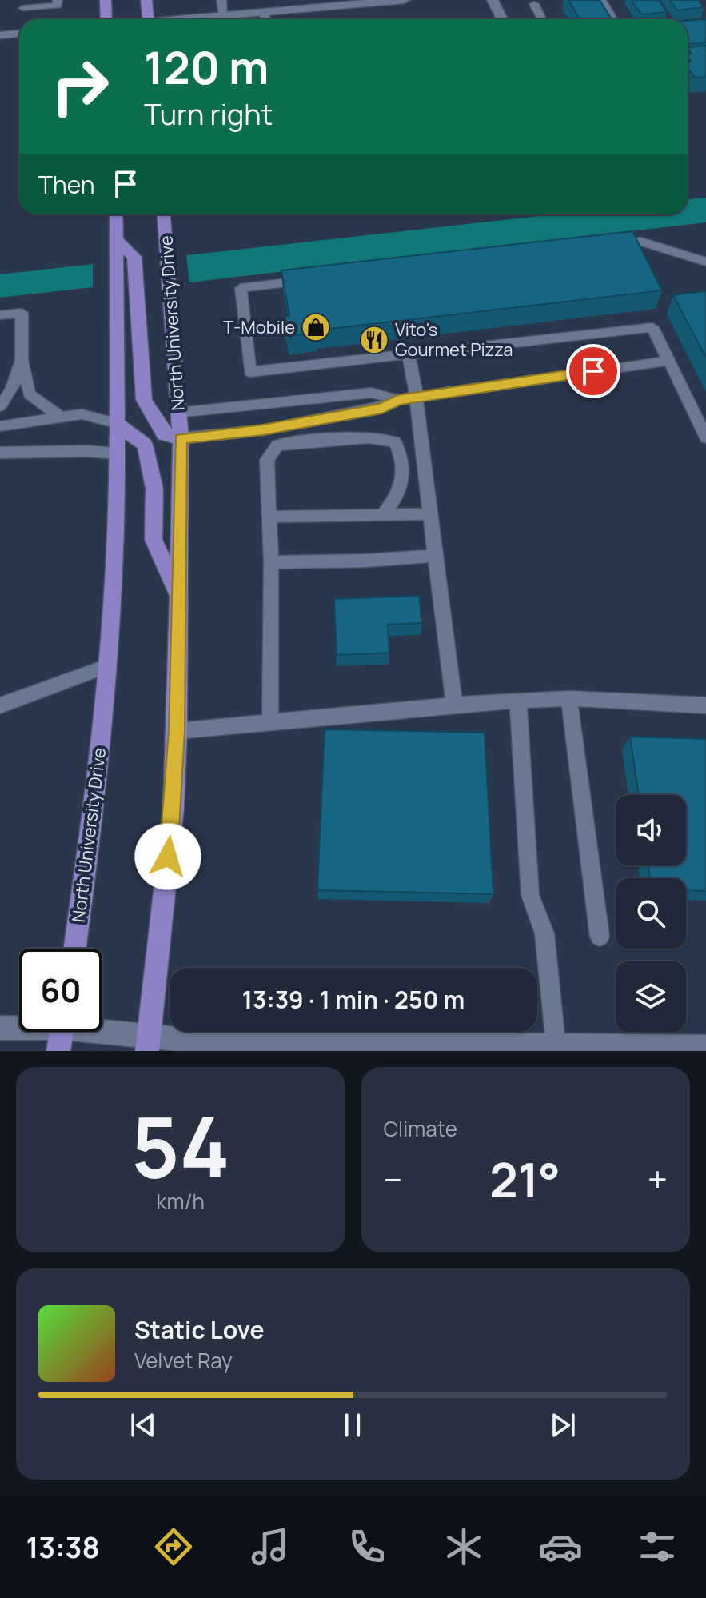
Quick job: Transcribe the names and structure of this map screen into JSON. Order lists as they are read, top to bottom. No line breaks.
{"streets":{"main road":["North University Drive"]},"places":{"shop":["T-Mobile"],"restaurant":["Vito's Gourmet Pizza"]},"page":{"turn":["120 m","Turn right"],"then":"Then","limit":"60","trip":"13:39 · 1 min · 250 m","tile":[["54","km/h"],"Climate"],"heat":["−","21°","+"],"song":["Static Love","Velvet Ray"],"tabs":"13:38"}}
